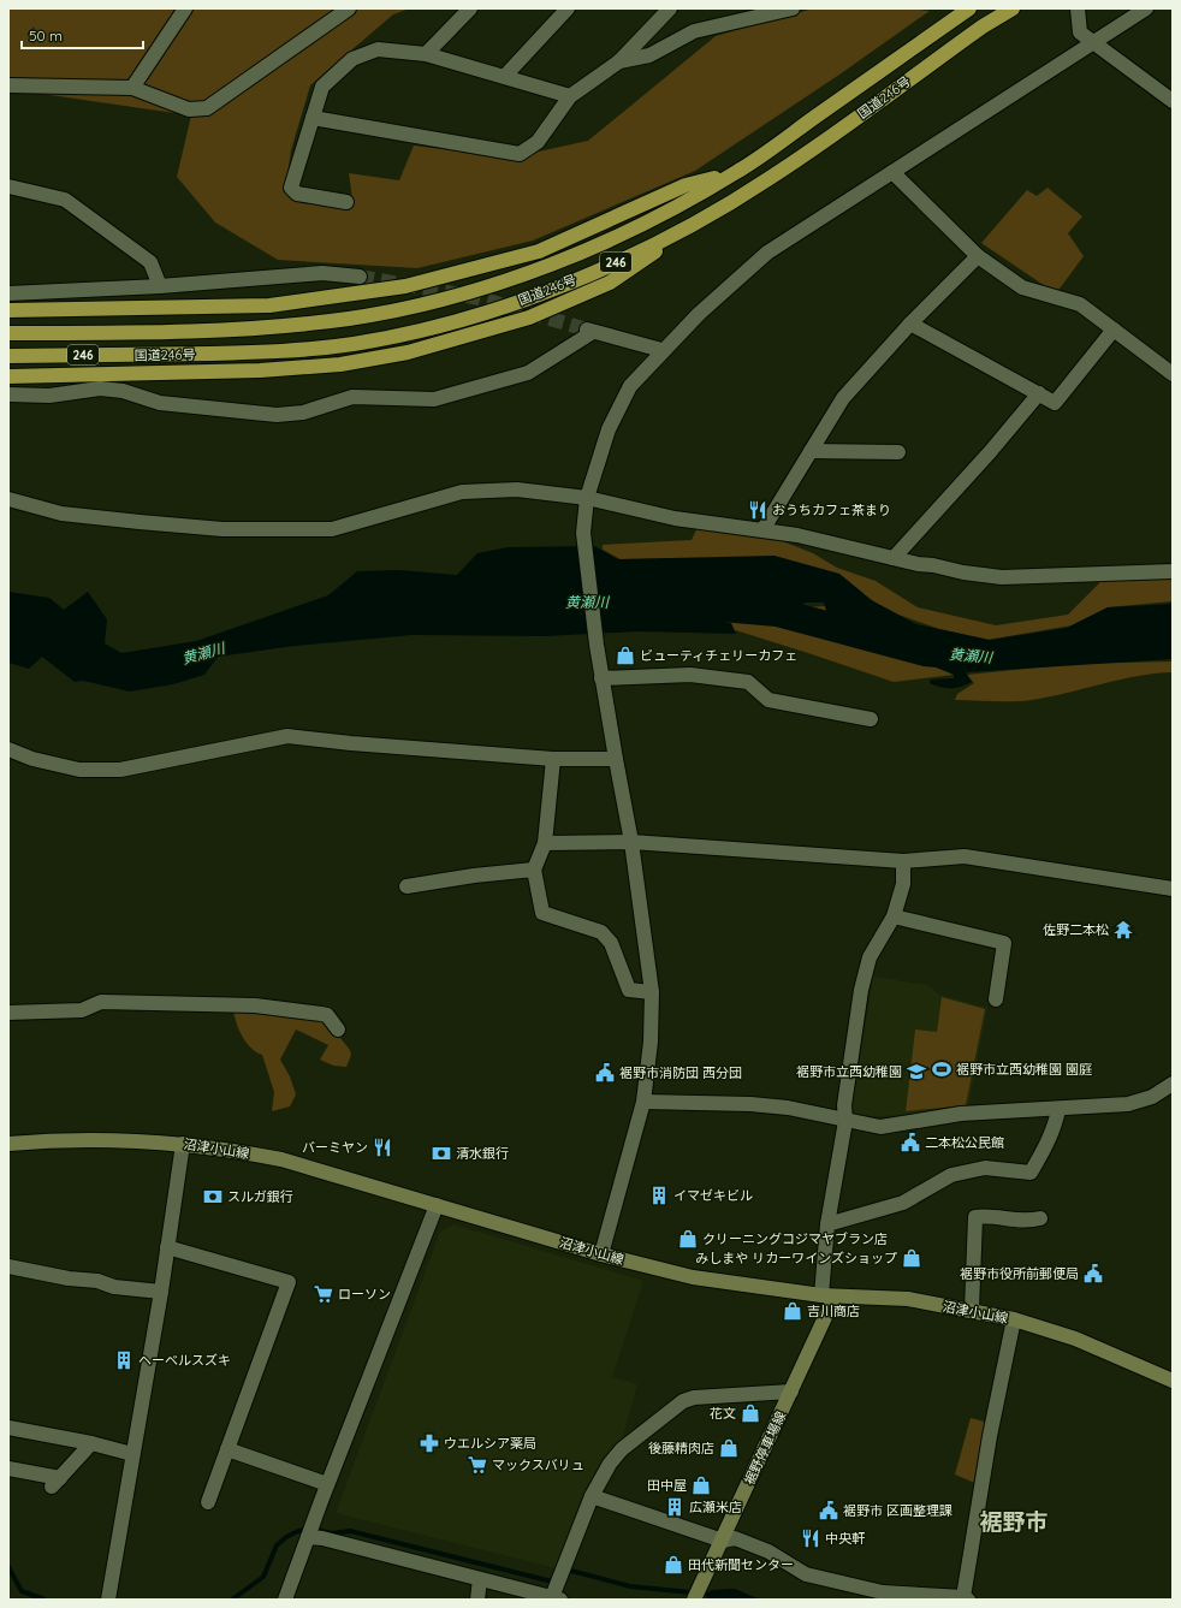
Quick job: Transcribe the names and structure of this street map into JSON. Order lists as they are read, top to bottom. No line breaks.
{"streets":{"highway":["国道246号","246"],"main road":["沼津小山線","裾野停車場線"]},"crossings":[["沼津小山線","裾野停車場線"]],"districts":["裾野市"],"water":["黄瀬川"],"places":{"restaurant":["おうちカフェ茶まり","バーミヤン","中央軒"],"shop":["ビューティチェリーカフェ","クリーニングコジマヤブラン店","みしまや リカーワインズショップ","吉川商店","花文","後藤精肉店","田中屋","田代新聞センター"],"temple":["佐野二本松"],"sports":["裾野市立西幼稚園 園庭"],"school or university":["裾野市立西幼稚園"],"public building":["裾野市消防団 西分団","二本松公民館","裾野市役所前郵便局","裾野市 区画整理課"],"bank":["清水銀行","スルガ銀行"],"building":["イマゼキビル","ヘーベルスズキ","広瀬米店"],"supermarket":["ローソン","マックスバリュ"],"pharmacy":["ウエルシア薬局"]},"scale_bar":"50 m"}
